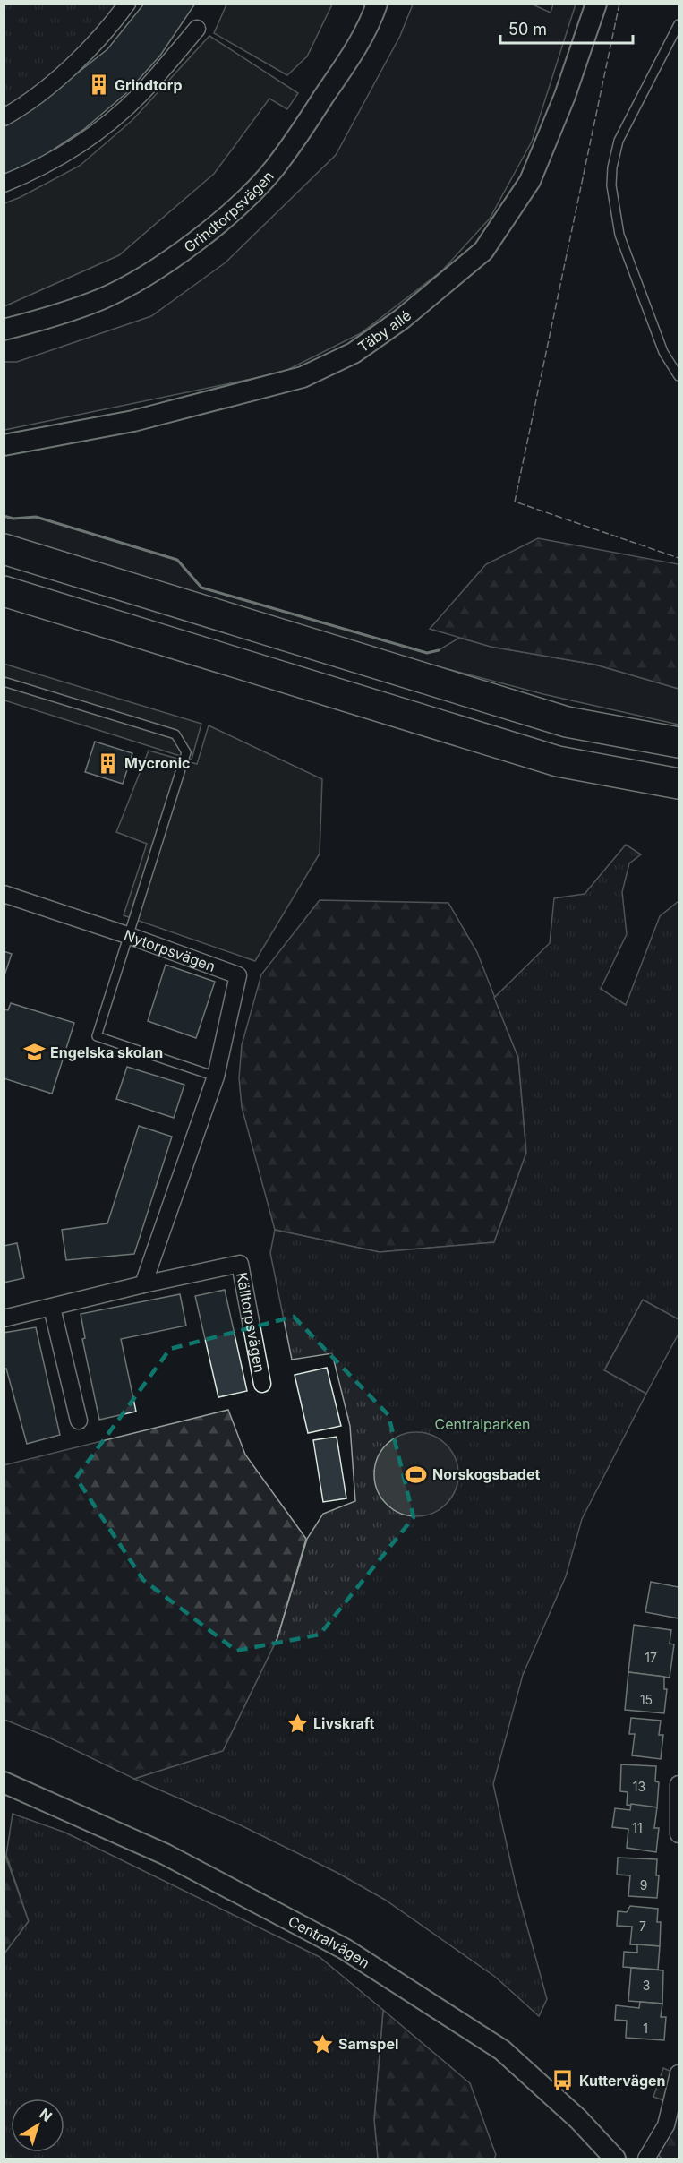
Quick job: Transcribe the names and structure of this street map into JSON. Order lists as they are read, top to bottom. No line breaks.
{"streets":{"street":["Grindtorpsvägen","Täby allé","Nytorpsvägen","Källtorpsvägen","Centralvägen"]},"parks":["Centralparken"],"places":{"building":["Grindtorp","Mycronic"],"school or university":["Engelska skolan"],"sports":["Norskogsbadet"],"place":["Livskraft","Samspel"],"bus stop":["Kuttervägen"]},"house_numbers":["17","15","13","11","9","7","3","1"],"scale_bar":"50 m","north":"top right"}
